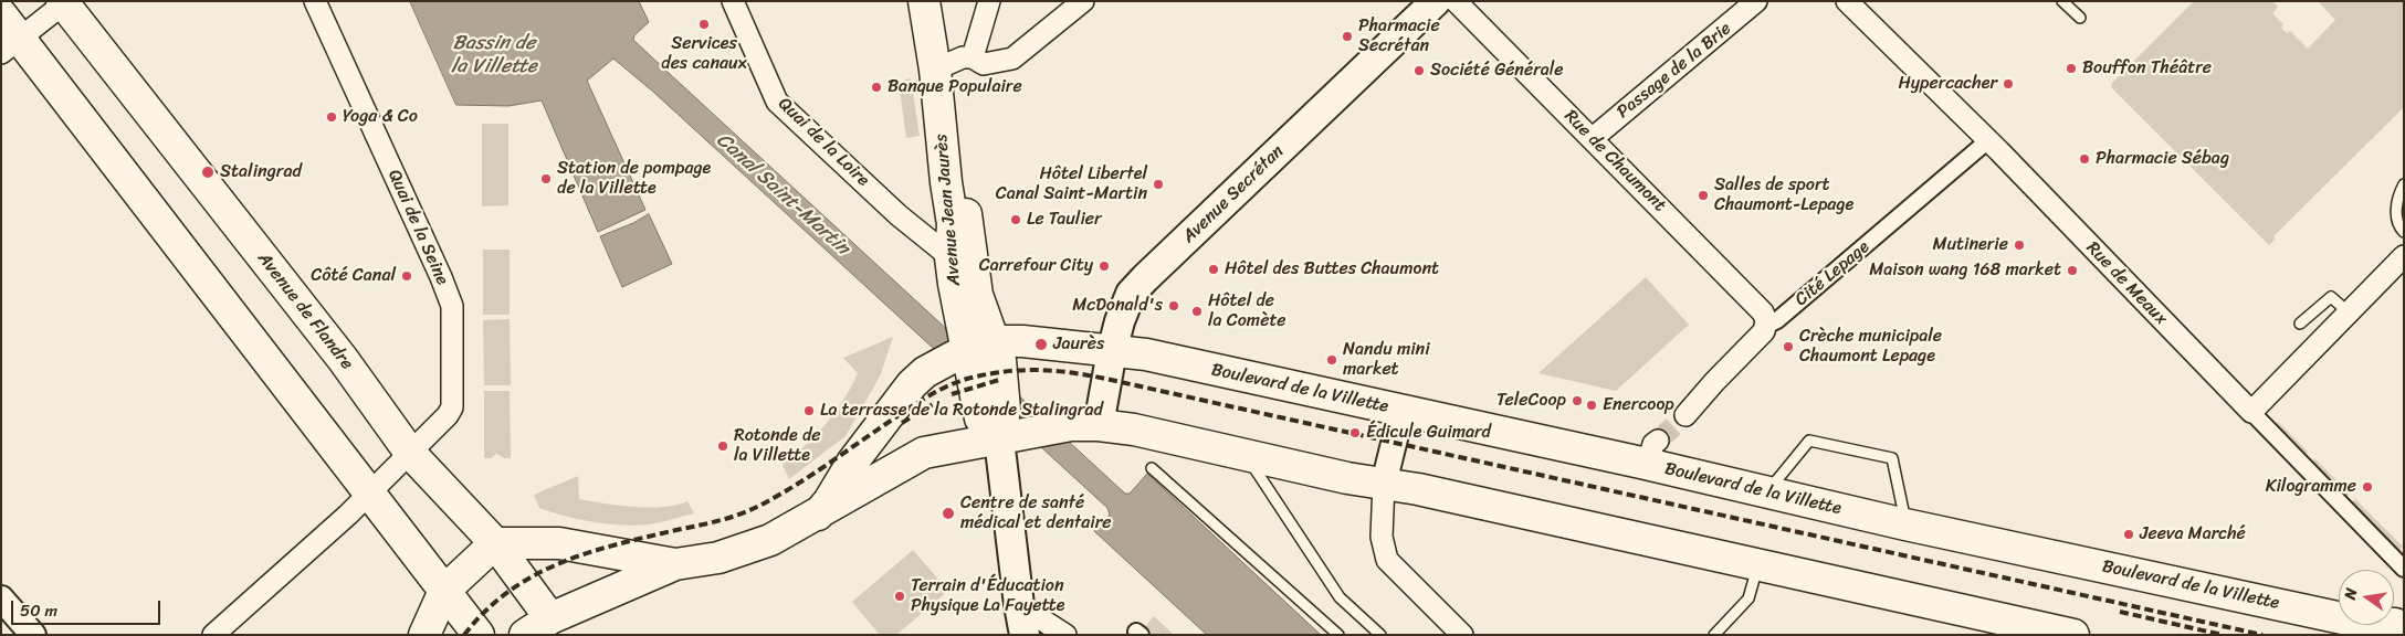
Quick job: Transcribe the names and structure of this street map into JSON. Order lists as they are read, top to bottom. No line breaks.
{"streets":{"main road":["Avenue Secrétan","Avenue Jean Jaurès","Avenue de Flandre","Boulevard de la Villette"],"street":["Passage de la Brie","Quai de la Loire","Rue de Chaumont","Quai de la Seine","Cité Lepage","Rue de Meaux"]},"crossings":[["Passage de la Brie","Rue de Chaumont"],["Quai de la Loire","Avenue Jean Jaurès"],["Rue de Chaumont","Cité Lepage"],["Avenue Secrétan","Boulevard de la Villette"],["Avenue Jean Jaurès","Boulevard de la Villette"],["Quai de la Seine","Avenue de Flandre"],["Cité Lepage","Rue de Meaux"]],"water":["Bassin de la Villette","Canal Saint-Martin"],"places":["Services des canaux","Pharmacie Secrétan","Bouffon Théâtre","Société Générale","Hypercacher","Banque Populaire","Yoga & Co","Pharmacie Sébag","Stalingrad","Station de pompage de la Villette","Hôtel Libertel Canal Saint-Martin","Salles de sport Chaumont-Lepage","Le Taulier","Mutinerie","Carrefour City","Hôtel des Buttes Chaumont","Maison wang 168 market","Côté Canal","McDonald's","Hôtel de la Comète","Jaurès","Crèche municipale Chaumont Lepage","Nandu mini market","TeleCoop","Enercoop","La terrasse de la Rotonde Stalingrad","Édicule Guimard","Rotonde de la Villette","Kilogramme","Centre de santé médical et dentaire","Jeeva Marché","Terrain d'Éducation Physique La Fayette"],"scale_bar":"50 m","north":"left"}
